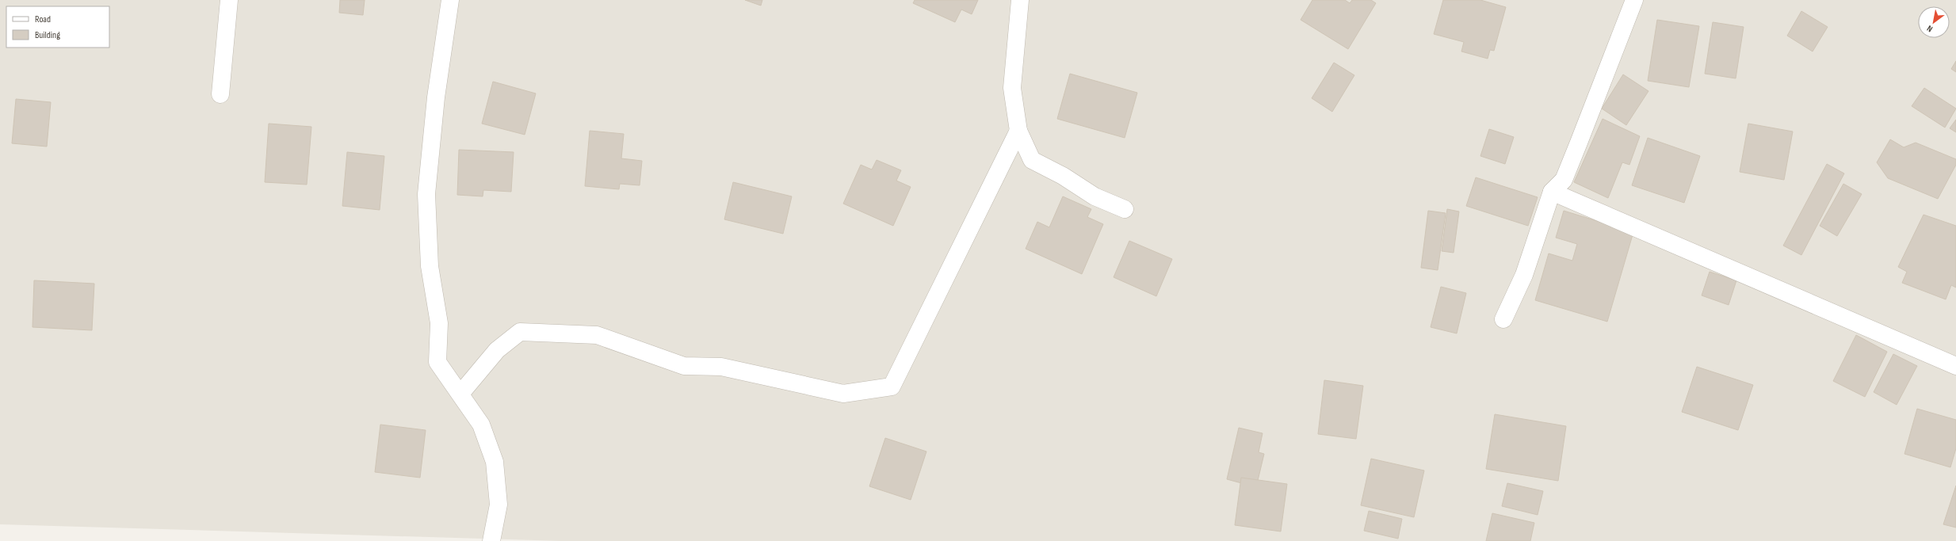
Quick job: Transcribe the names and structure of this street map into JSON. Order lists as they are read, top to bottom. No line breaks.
{"legend":["Road","Building"],"north":"bottom left"}
